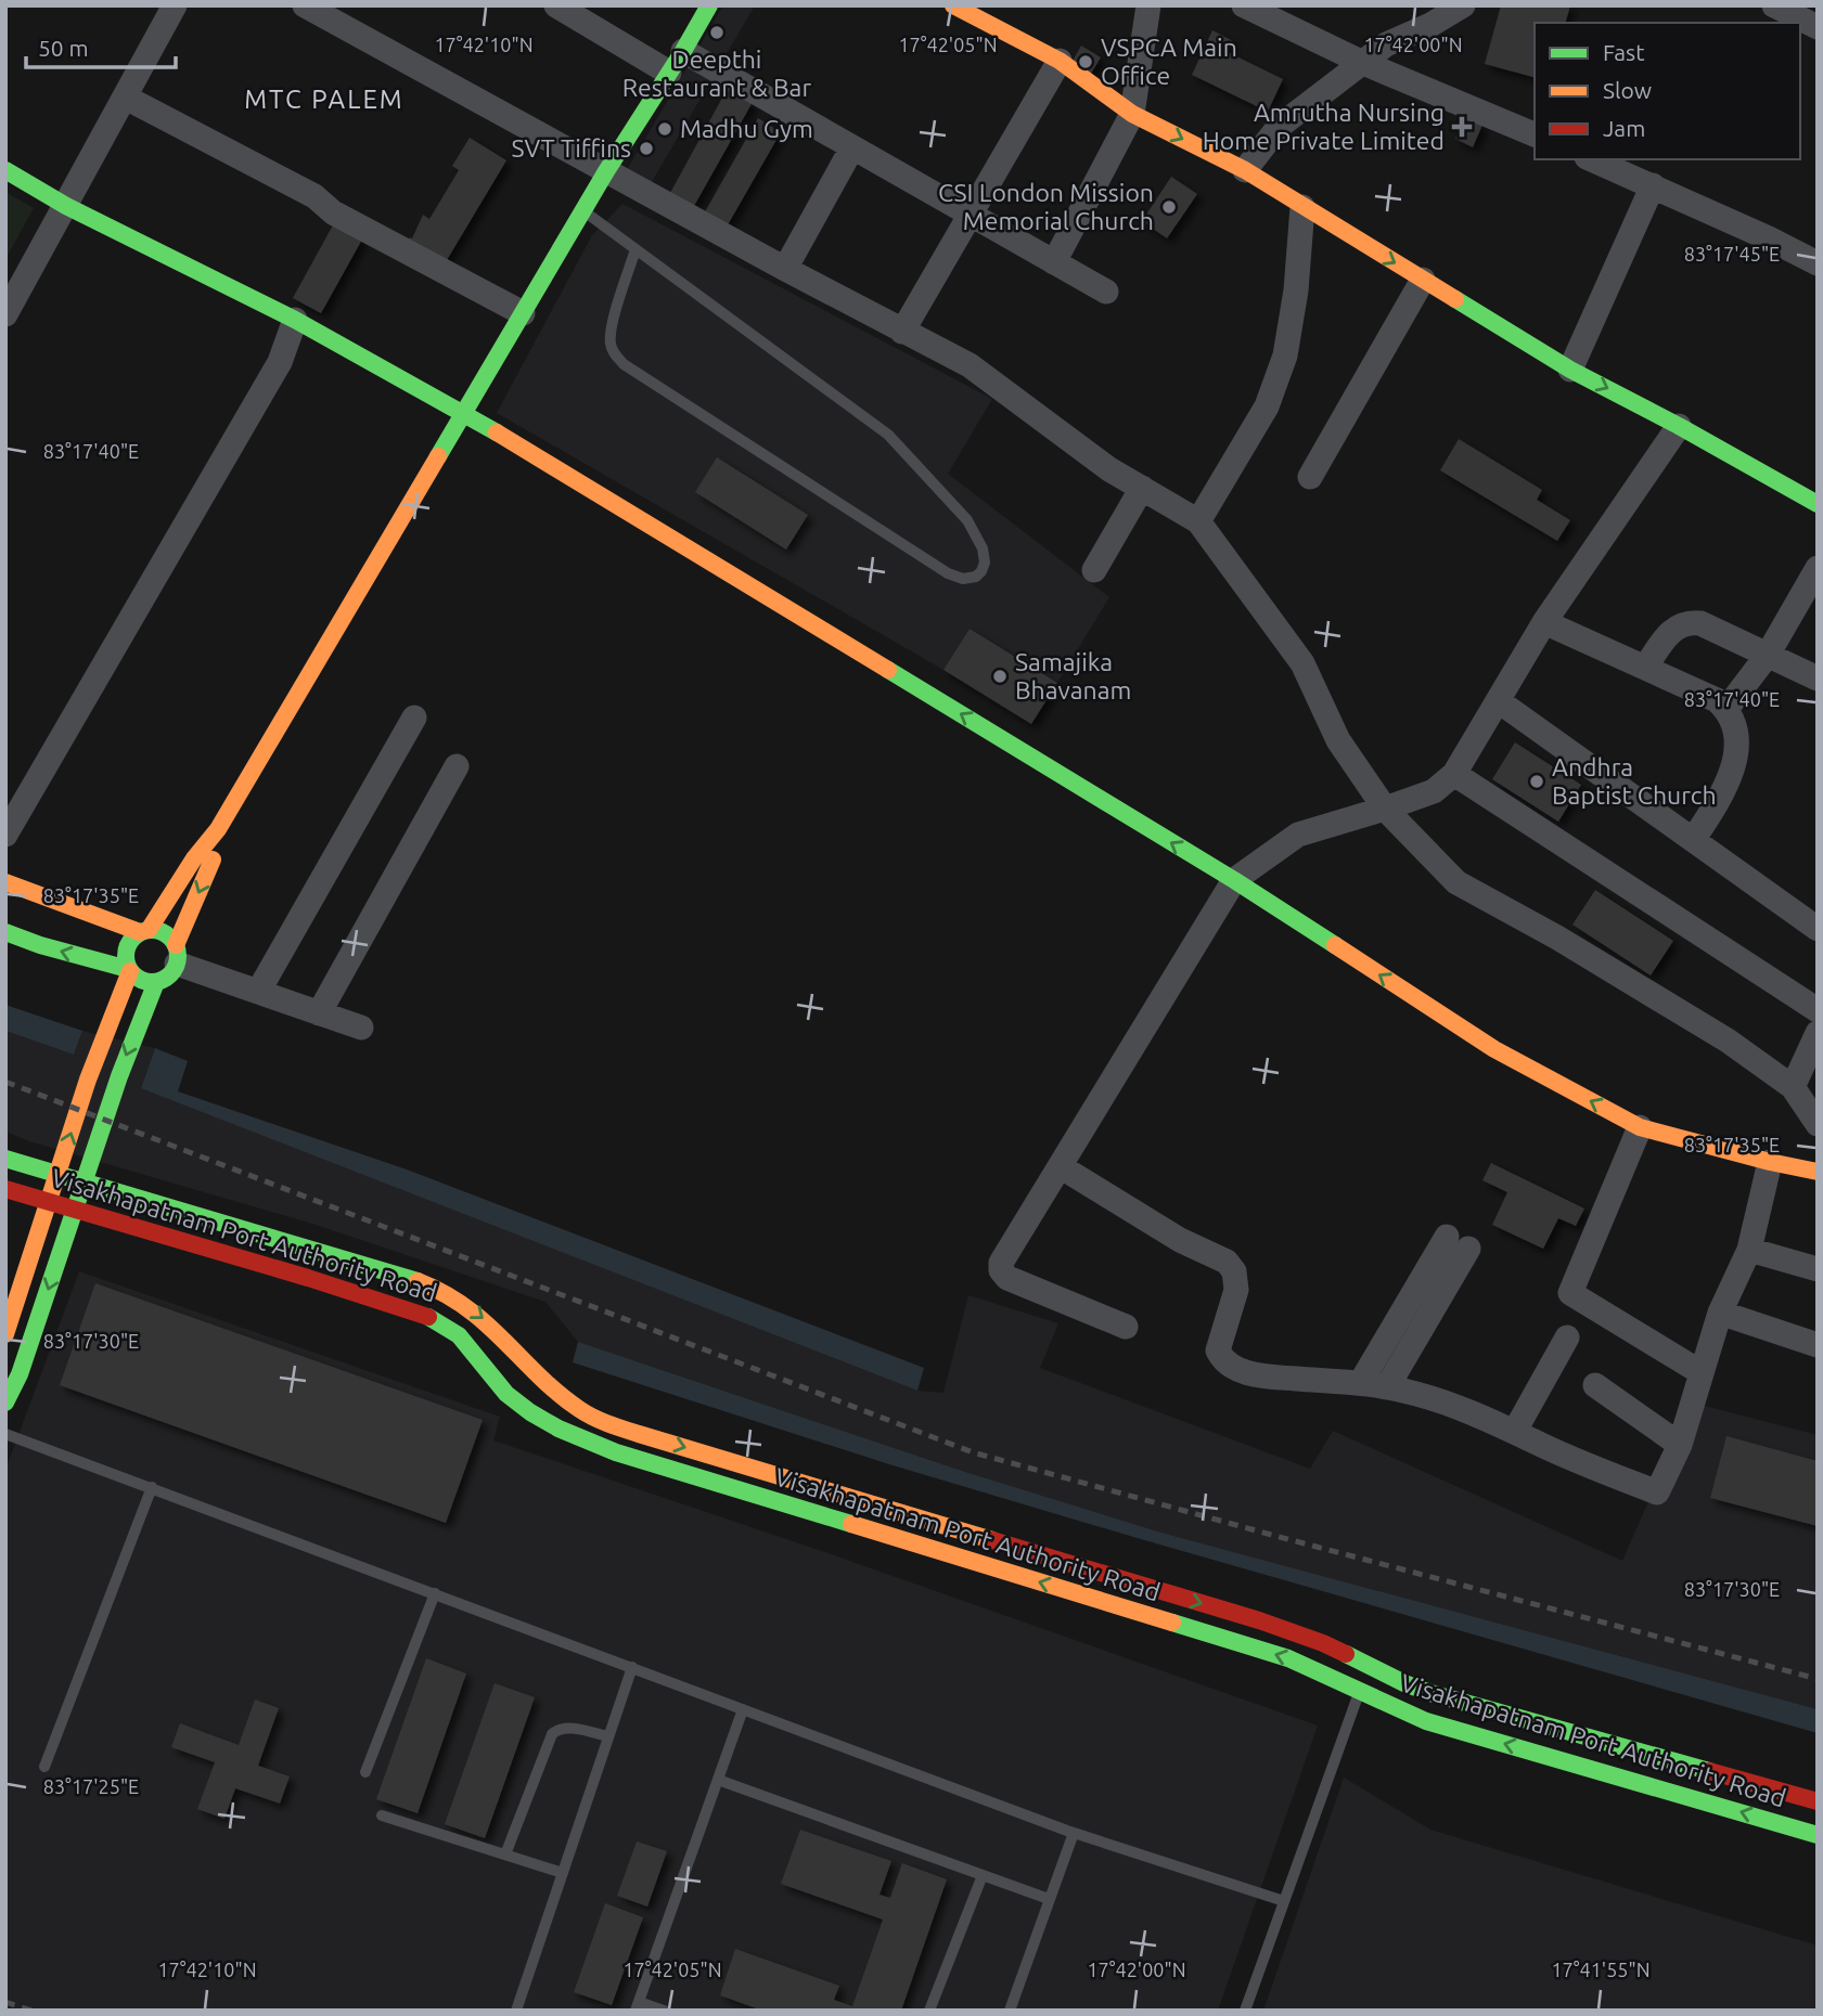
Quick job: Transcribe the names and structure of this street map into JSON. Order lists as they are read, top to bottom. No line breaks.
{"streets":{"main road":["Visakhapatnam Port Authority Road"]},"districts":["MTC PALEM"],"places":{"other":["Deepthi Restaurant & Bar","VSPCA Main Office","Madhu Gym","SVT Tiffins","CSI London Mission Memorial Church","Samajika Bhavanam","Andhra Baptist Church"],"health":["Amrutha Nursing Home Private Limited"]},"legend":["Fast","Slow","Jam"],"scale_bar":"50 m","coordinates":["17°42'10\"N","17°42'05\"N","17°42'00\"N","83°17'45\"E","83°17'40\"E","83°17'35\"E","83°17'30\"E","83°17'25\"E","17°41'55\"N"]}
